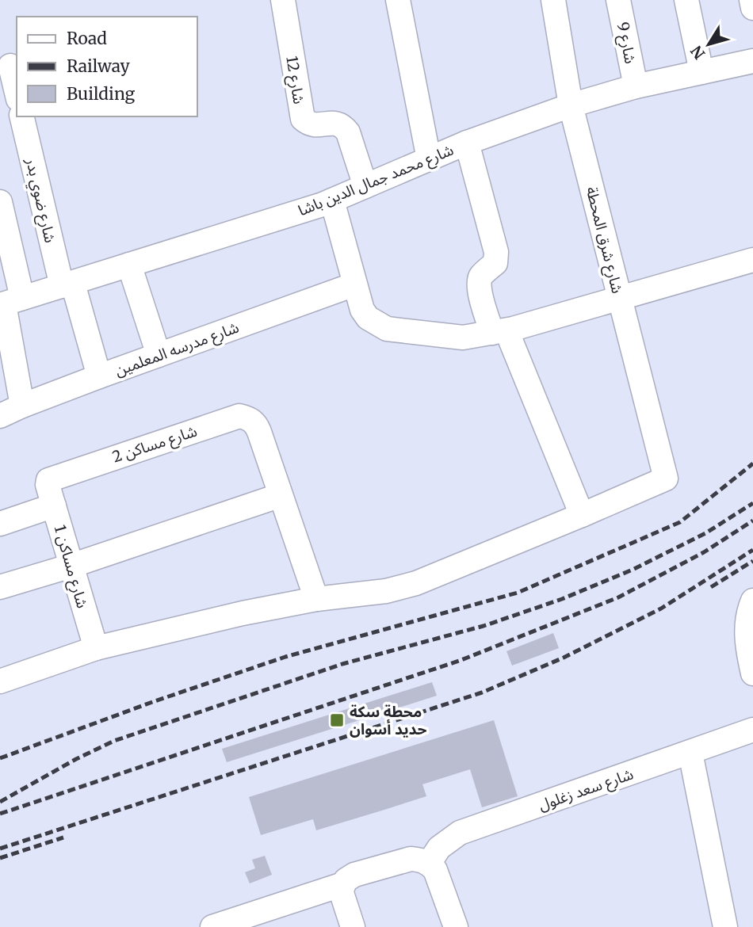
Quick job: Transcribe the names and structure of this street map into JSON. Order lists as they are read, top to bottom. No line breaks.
{"streets":{"street":["شارع 9","شارع 12","شارع محمد جمال الدين باشا","شارع ضوي بدر","شارع شرق المحطة","شارع مدرسه المعلمين","شارع مساكن 2","شارع مساكن 1","شارع سعد زغلول"]},"crossings":[["شارع 9","شارع محمد جمال الدين باشا"],["شارع 12","شارع محمد جمال الدين باشا"],["شارع محمد جمال الدين باشا","شارع ضوي بدر"],["شارع محمد جمال الدين باشا","شارع شرق المحطة"],["شارع ضوي بدر","شارع مدرسه المعلمين"],["شارع مساكن 2","شارع مساكن 1"]],"places":{"transit":["محطة سكة حديد أسوان"]},"legend":["Road","Railway","Building"],"north":"bottom left"}
